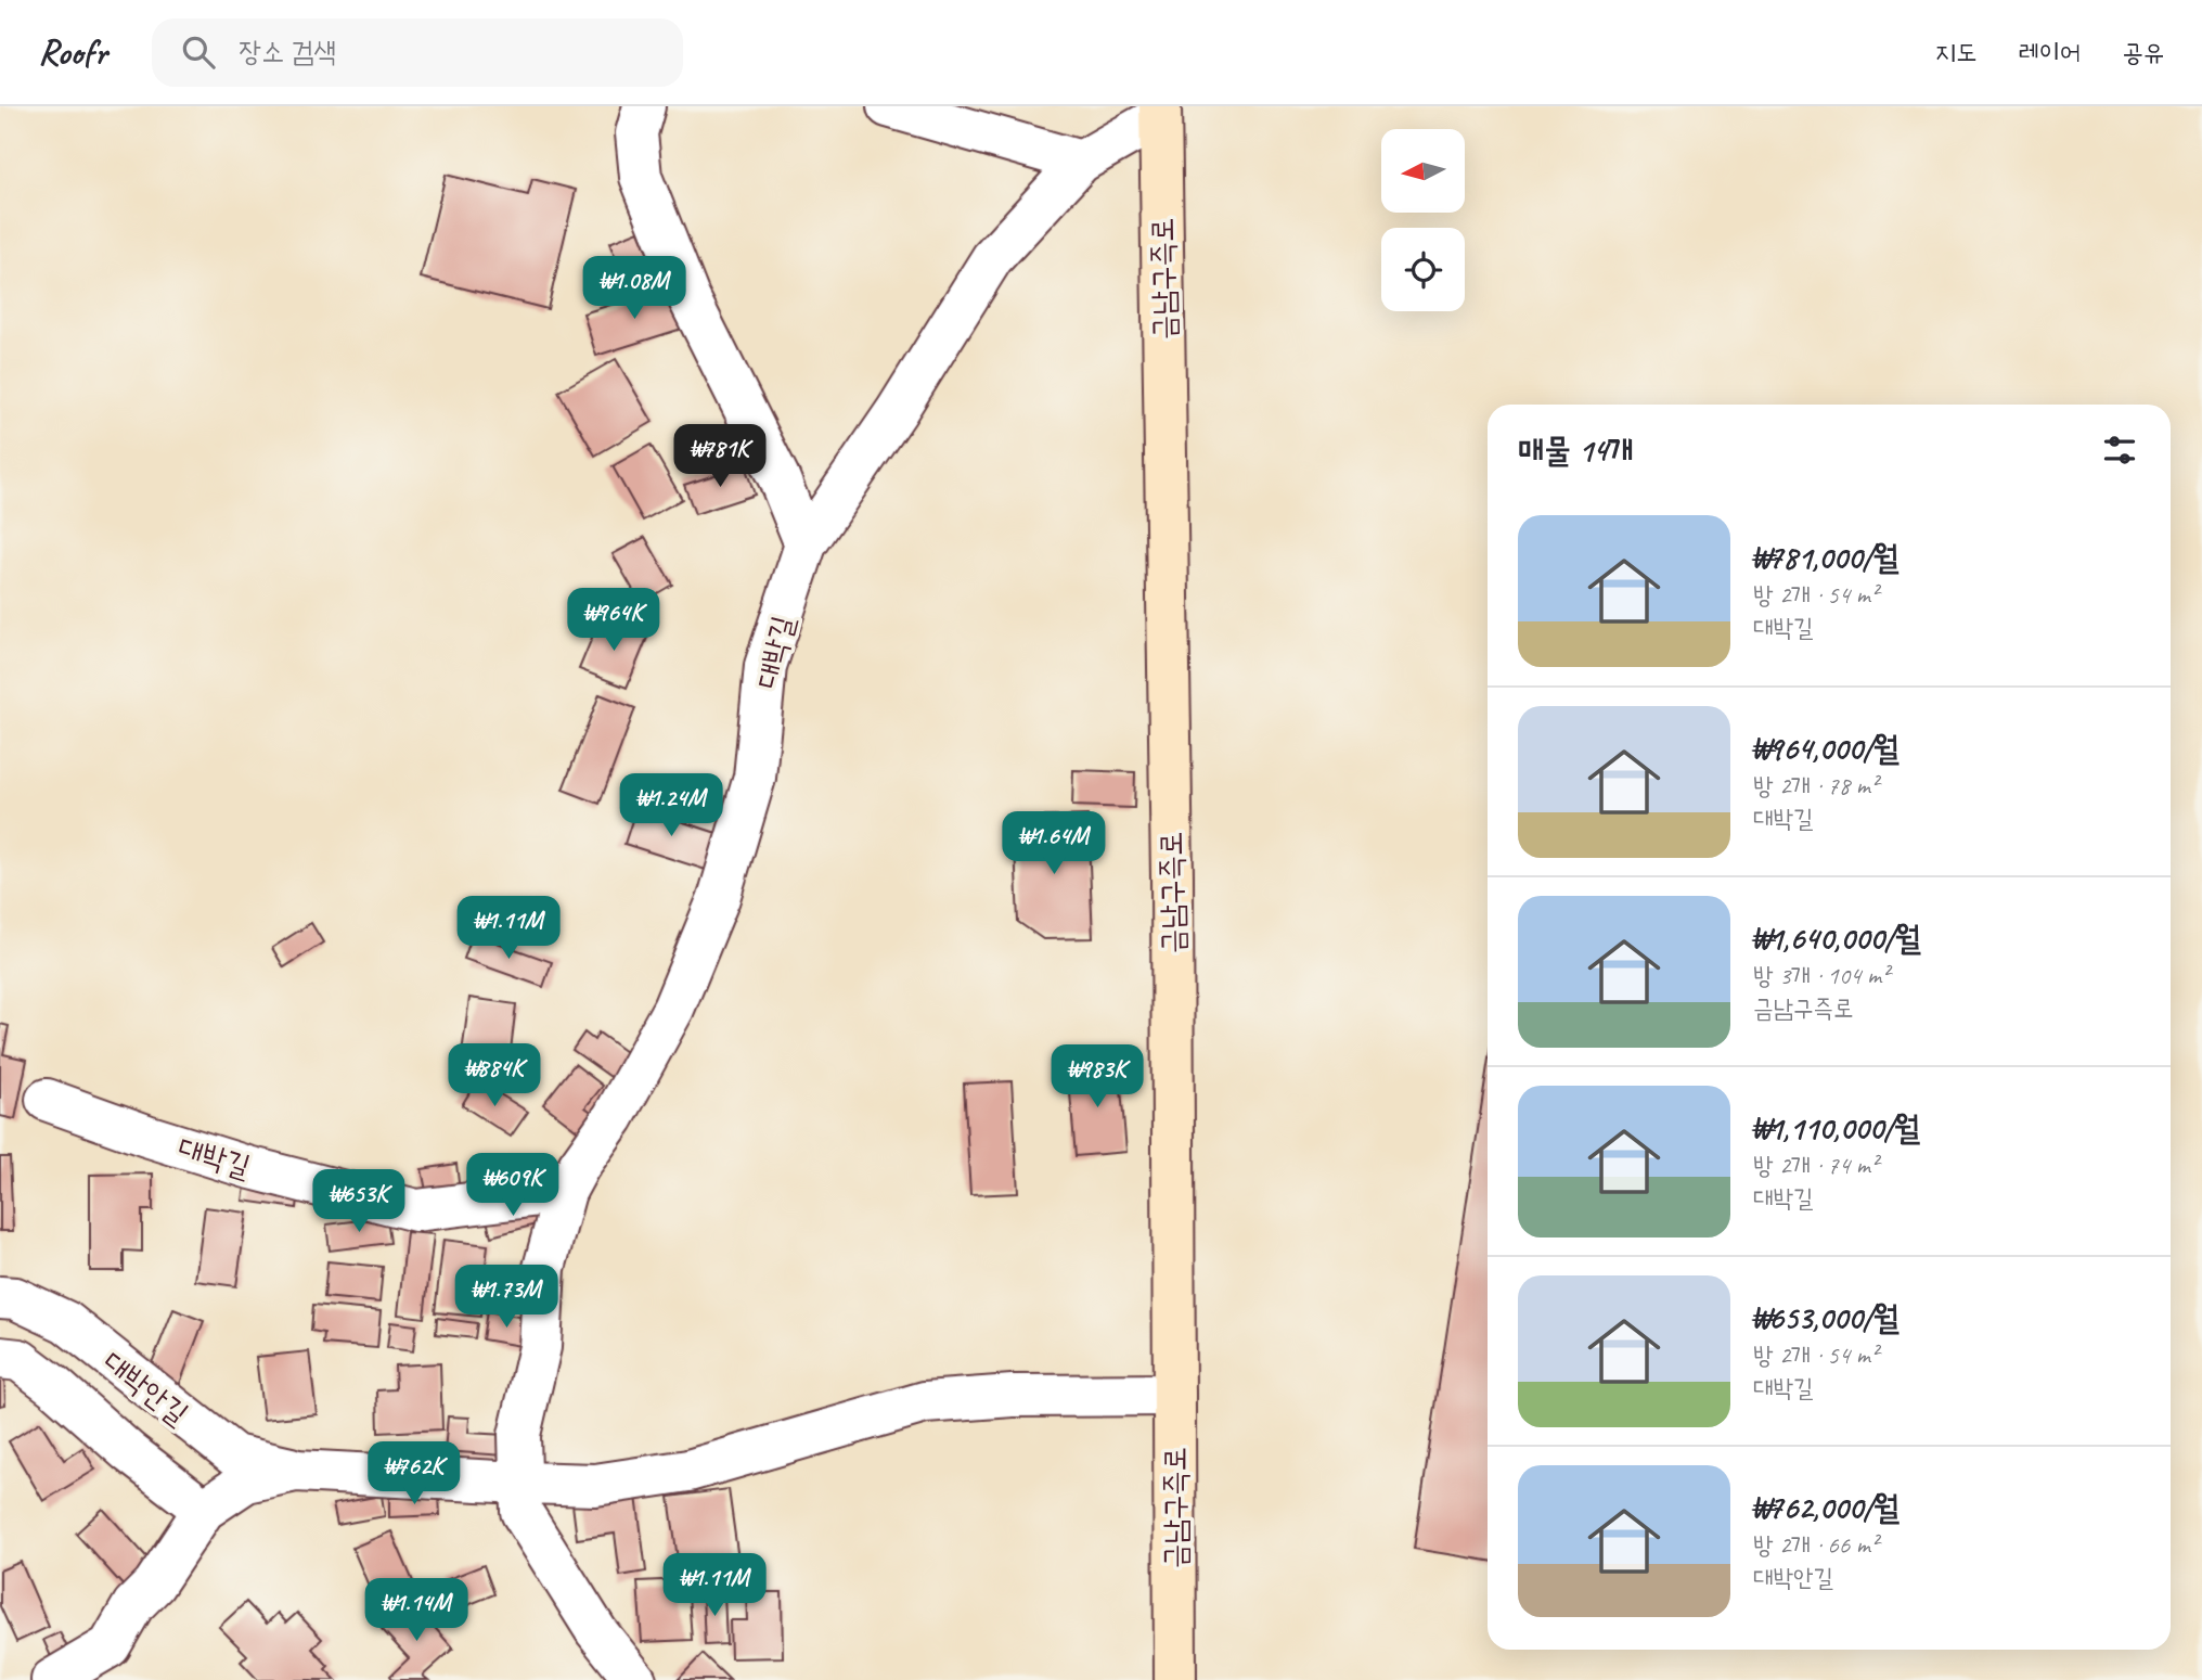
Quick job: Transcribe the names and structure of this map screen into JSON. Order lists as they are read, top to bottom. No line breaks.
{"streets":{"main road":["금남구즉로"],"street":["대박길","대박안길"]},"crossings":[["금남구즉로","대박길"],["금남구즉로","대박안길"],["대박길","대박안길"]],"north":"left","page":{"header":"Roofr","search":"장소 검색","nav":["지도","레이어","공유"],"price":["₩1.08M","₩781K","₩964K","₩1.24M","₩1.64M","₩1.11M","₩884K","₩983K","₩609K","₩653K","₩1.73M","₩762K","₩1.11M","₩1.14M"],"heading":"매물 14개","list":[{"name":"₩781,000/월","note":"방 2개 · 54 m² · 대박길"},{"name":"₩964,000/월","note":"방 2개 · 78 m² · 대박길"},{"name":"₩1,640,000/월","note":"방 3개 · 104 m² · 금남구즉로"},{"name":"₩1,110,000/월","note":"방 2개 · 74 m² · 대박길"},{"name":"₩653,000/월","note":"방 2개 · 54 m² · 대박길"},{"name":"₩762,000/월","note":"방 2개 · 66 m² · 대박안길"}]}}
